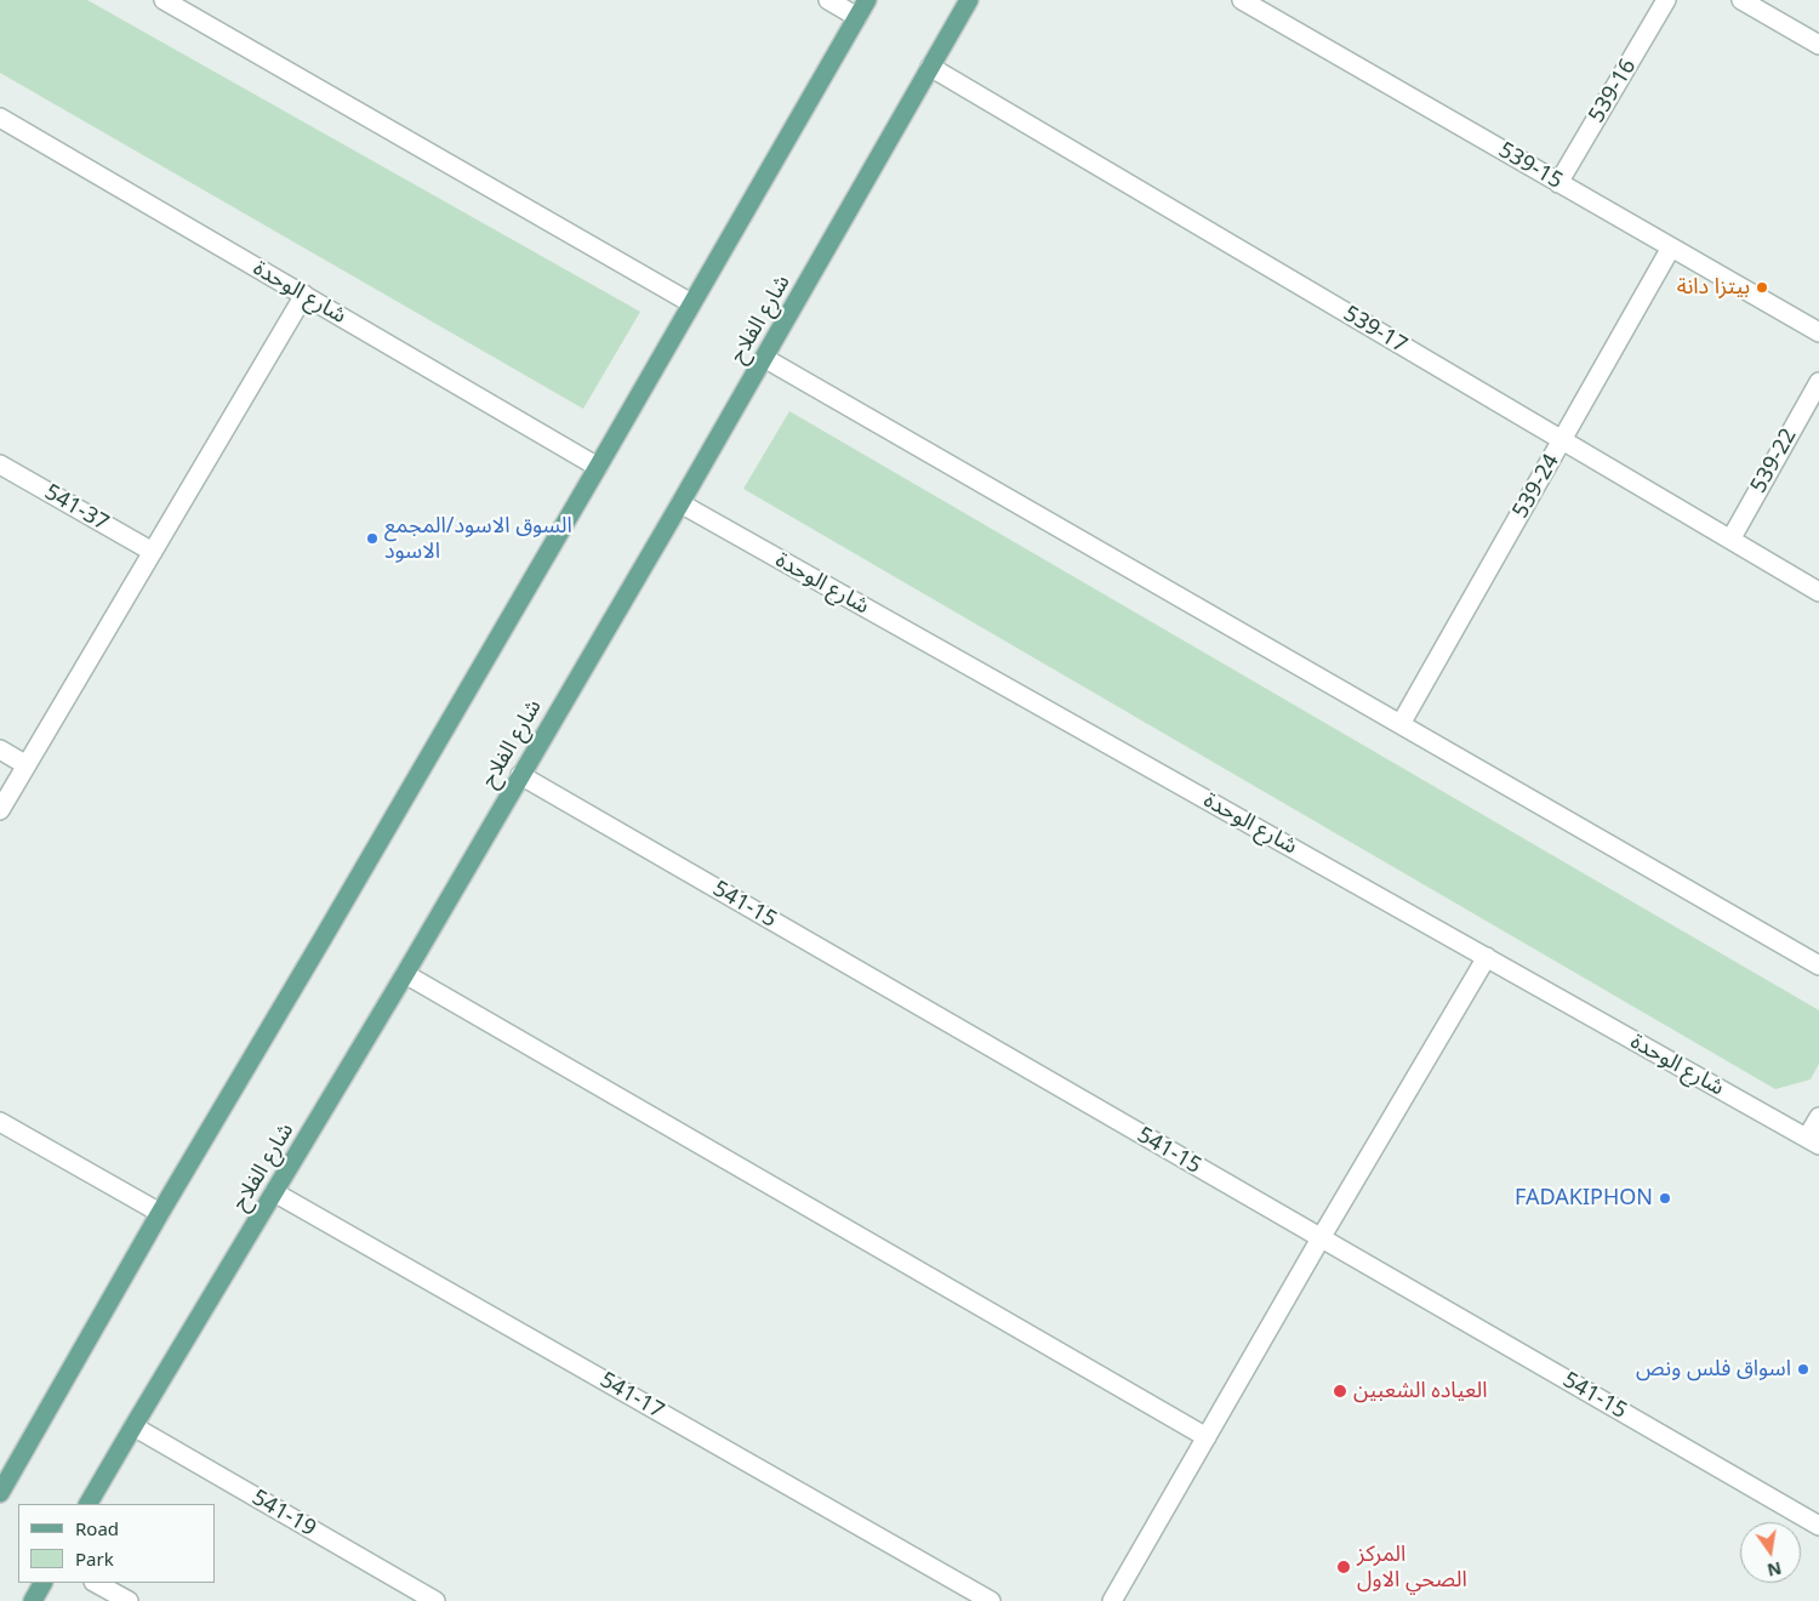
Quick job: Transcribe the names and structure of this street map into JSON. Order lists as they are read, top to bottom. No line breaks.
{"streets":{"main road":["شارع الفلاح"],"street":["539-16","539-15","شارع الوحدة","539-17","539-22","539-24","541-37","541-15","541-17","541-19"]},"crossings":[["539-16","539-15"],["539-15","539-24"],["شارع الوحدة","شارع الفلاح"],["شارع الفلاح","539-17"],["شارع الفلاح","541-15"],["شارع الفلاح","541-17"],["شارع الفلاح","541-19"],["539-17","539-22"],["539-17","539-24"]],"places":["بيتزا دانة","السوق الاسود/المجمع الاسود","FADAKIPHON","اسواق فلس ونص","العياده الشعبين","المركز الصحي الاول"],"legend":["Road","Park"],"north":"bottom"}
